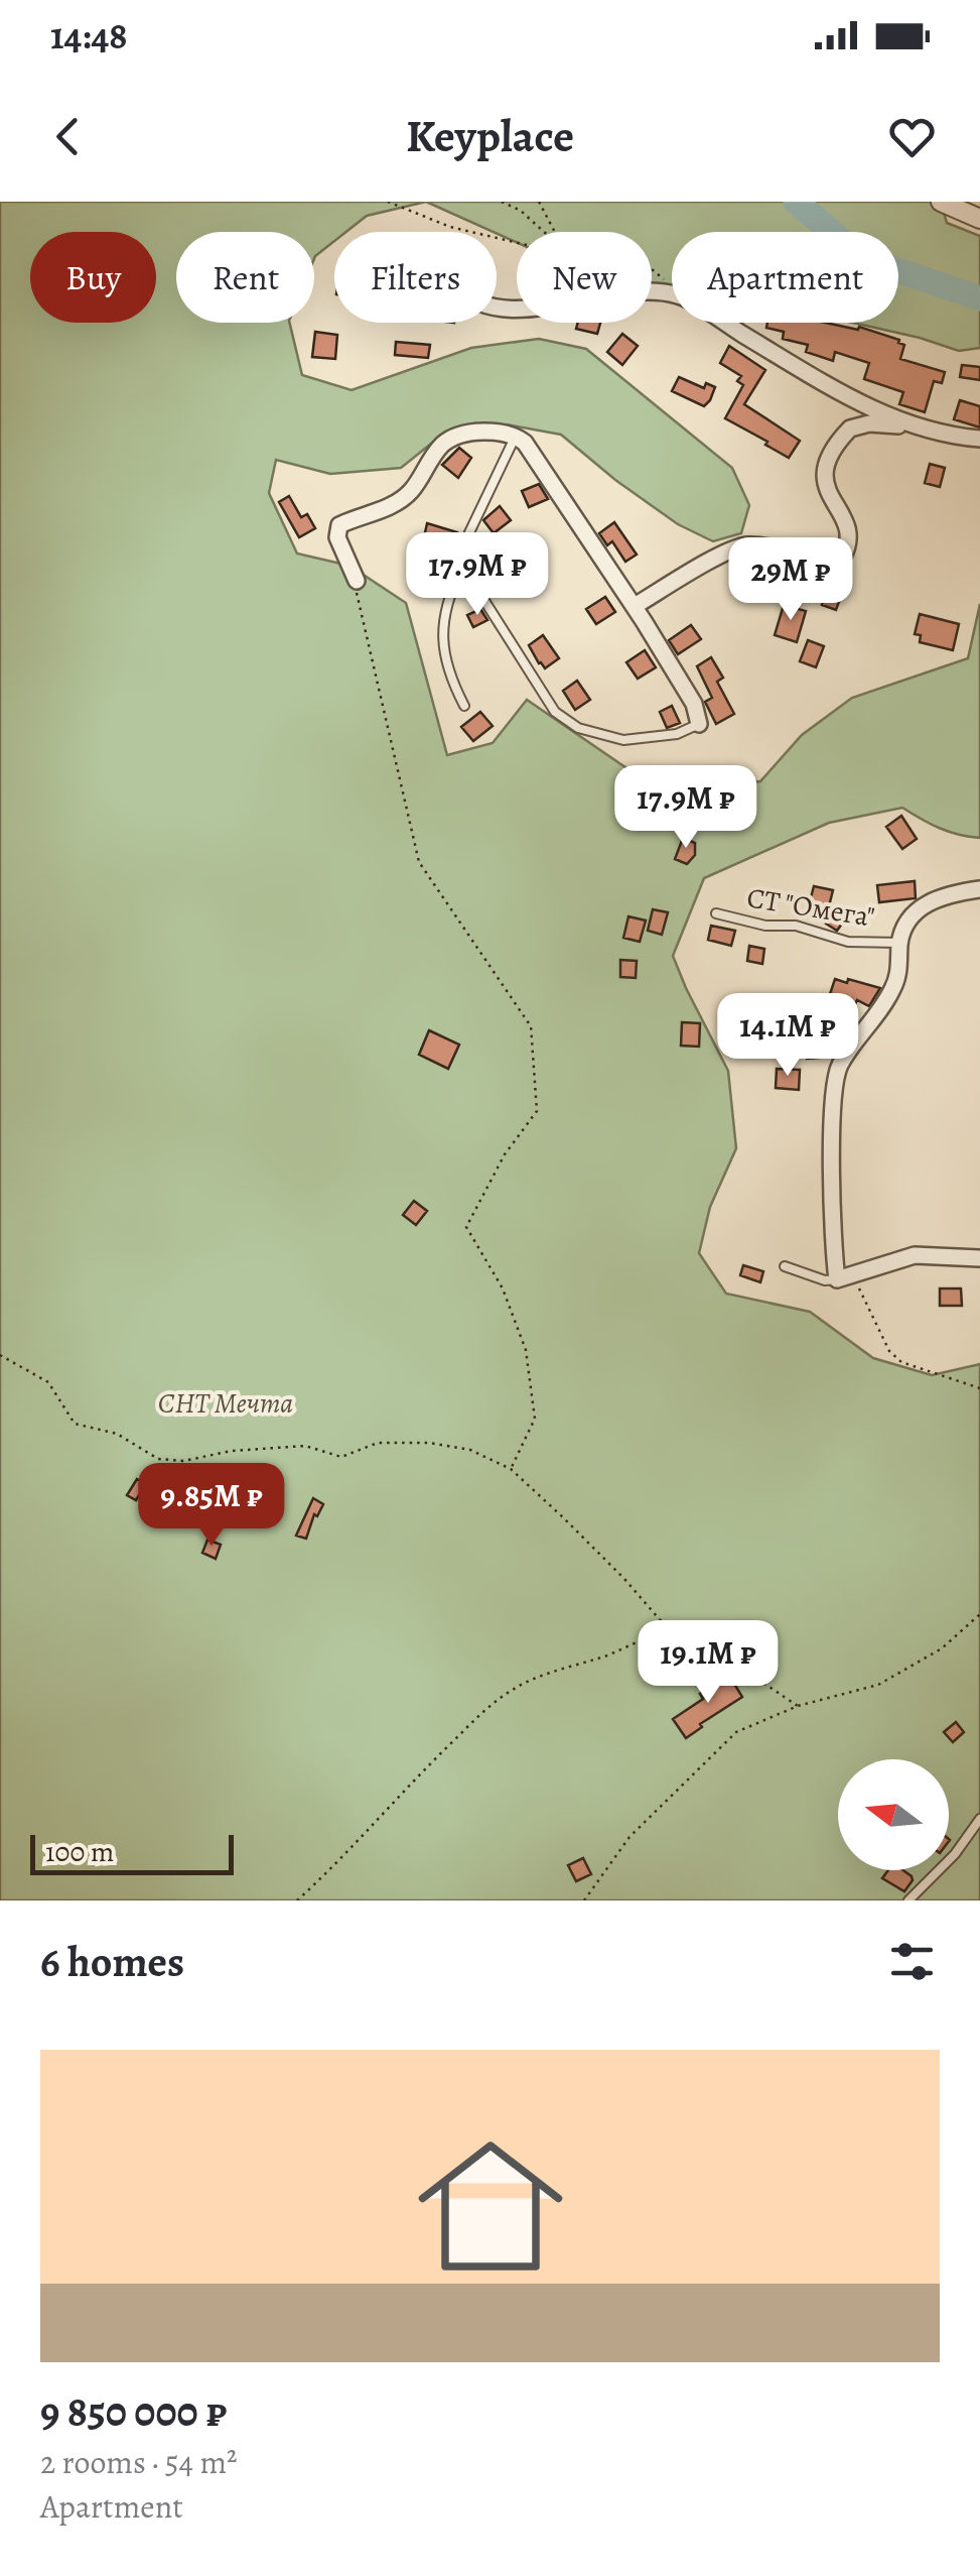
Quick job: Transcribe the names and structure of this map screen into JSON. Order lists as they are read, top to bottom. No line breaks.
{"streets":{"lane":["СТ \"Омега\""]},"parks":["СНТ Мечта"],"scale_bar":"100 m","north":"left","page":{"status":"14:48","header":"Keyplace","chip":["Buy","Rent","Filters","New","Apartment"],"price":["17.9M ₽","29M ₽","17.9M ₽","14.1M ₽","9.85M ₽","19.1M ₽"],"scale":"100 m","heading":"6 homes","list":[{"name":"9 850 000 ₽","note":"2 rooms · 54 m² · Apartment"}]}}
